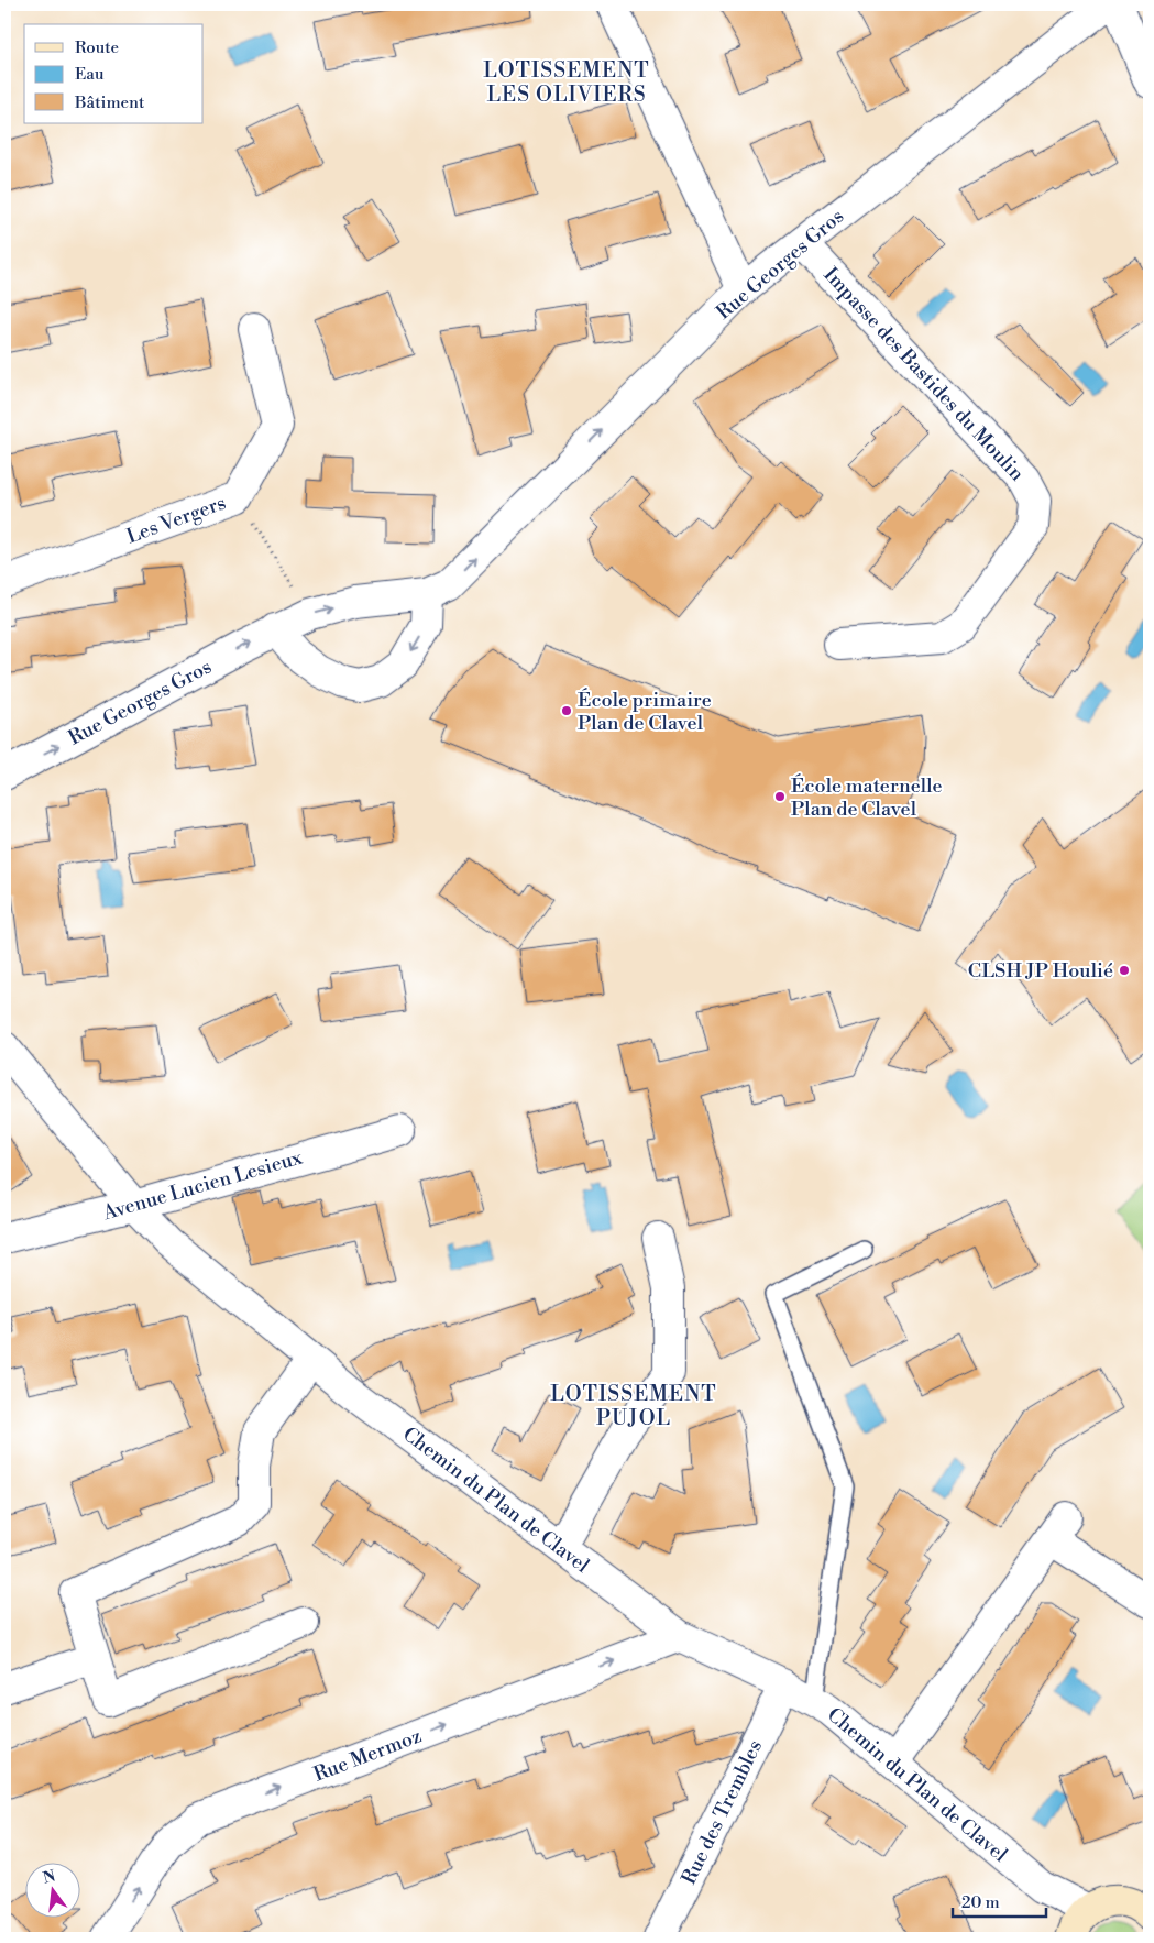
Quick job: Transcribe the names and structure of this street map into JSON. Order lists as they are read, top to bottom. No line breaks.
{"streets":{"street":["Rue Georges Gros","Impasse des Bastides du Moulin","Les Vergers","Avenue Lucien Lesieux","Chemin du Plan de Clavel","Rue Mermoz","Rue des Trembles"]},"crossings":[["Rue Georges Gros","Impasse des Bastides du Moulin"],["Avenue Lucien Lesieux","Chemin du Plan de Clavel"],["Chemin du Plan de Clavel","Rue Mermoz"],["Chemin du Plan de Clavel","Rue des Trembles"]],"one_way":["Rue Georges Gros","Rue Mermoz"],"districts":["LOTISSEMENT LES OLIVIERS","LOTISSEMENT PUJOL"],"places":["École primaire Plan de Clavel","École maternelle Plan de Clavel","CLSH JP Houlié"],"legend":["Route","Eau","Bâtiment"],"scale_bar":"20 m","north":"top"}
